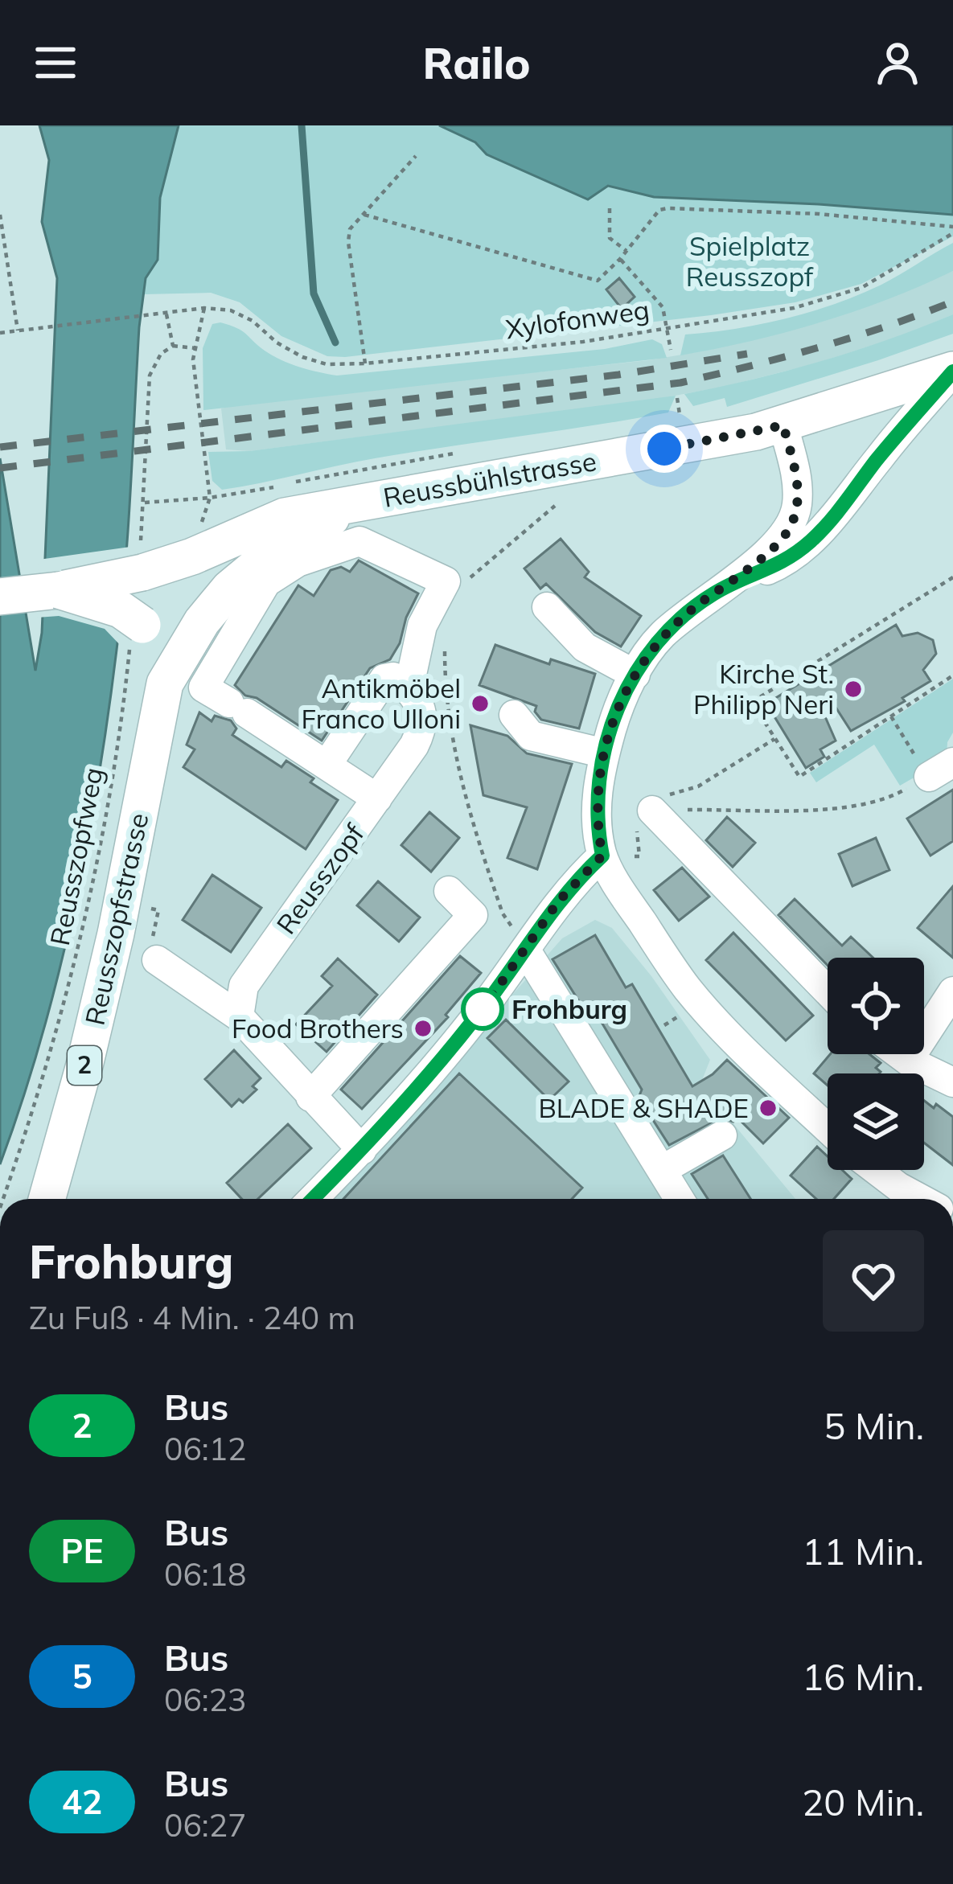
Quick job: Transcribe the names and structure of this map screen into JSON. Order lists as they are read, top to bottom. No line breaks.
{"streets":{"main road":["Reussbühlstrasse","Reusszopfstrasse","2"],"street":["Reusszopf"],"path":["Xylofonweg","Reusszopfweg"]},"crossings":[["Reussbühlstrasse","Reusszopfstrasse"],["Reussbühlstrasse","2"],["Reusszopfweg","Reusszopfstrasse"]],"parks":["Spielplatz Reusszopf"],"places":["Kirche St. Philipp Neri","Antikmöbel Franco Ulloni","Frohburg","Food Brothers","BLADE & SHADE"],"lines":["bus line 2"],"page":{"header":"Railo","heading":["Frohburg","Zu Fuß · 4 Min. · 240 m"],"list":[{"mark":"2","name":"Bus","note":"06:12","value":"5 Min."},{"mark":"PE","name":"Bus","note":"06:18","value":"11 Min."},{"mark":"5","name":"Bus","note":"06:23","value":"16 Min."},{"mark":"42","name":"Bus","note":"06:27","value":"20 Min."}]}}
